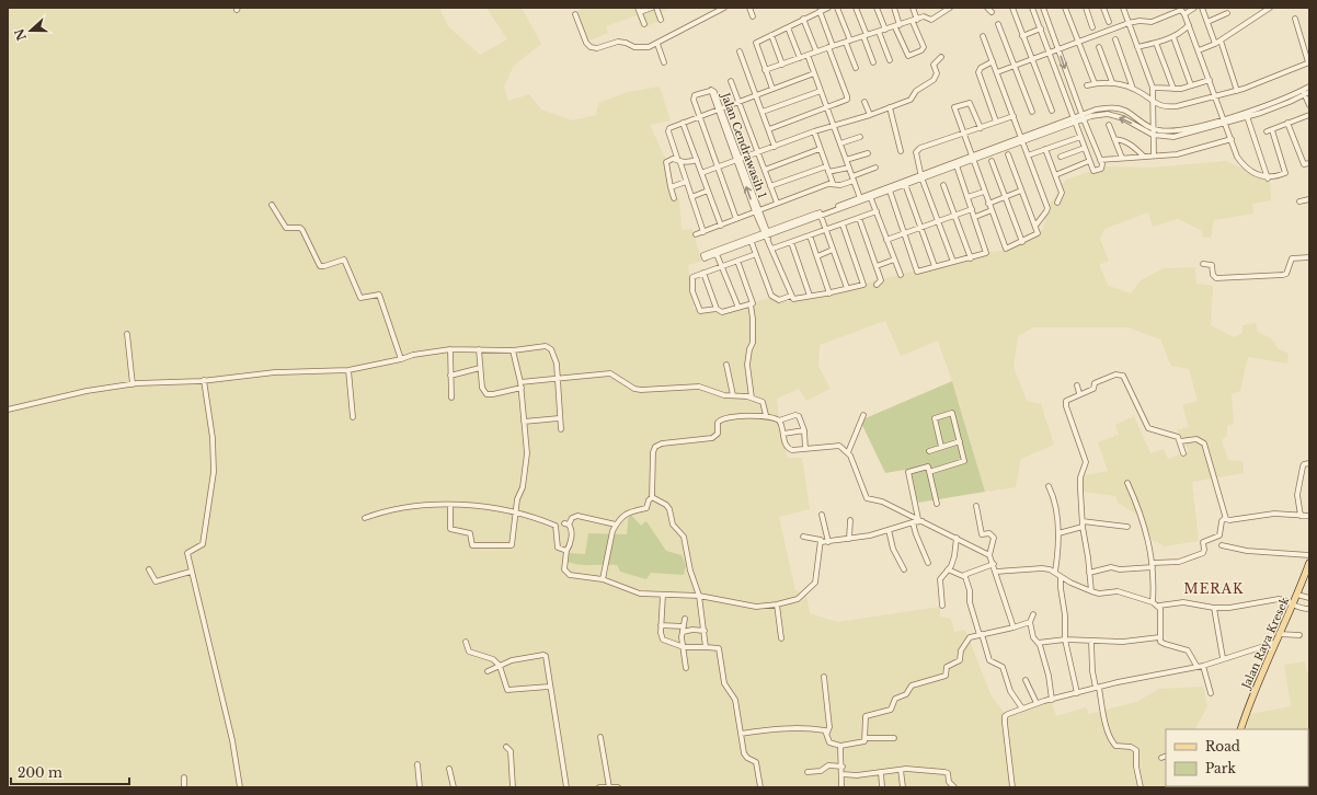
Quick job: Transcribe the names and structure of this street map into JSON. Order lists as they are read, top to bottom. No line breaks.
{"streets":{"main road":["Jalan Raya Kresek"],"street":["Jalan Cendrawasih 1"]},"districts":["MERAK"],"legend":["Road","Park"],"scale_bar":"200 m","north":"left"}
